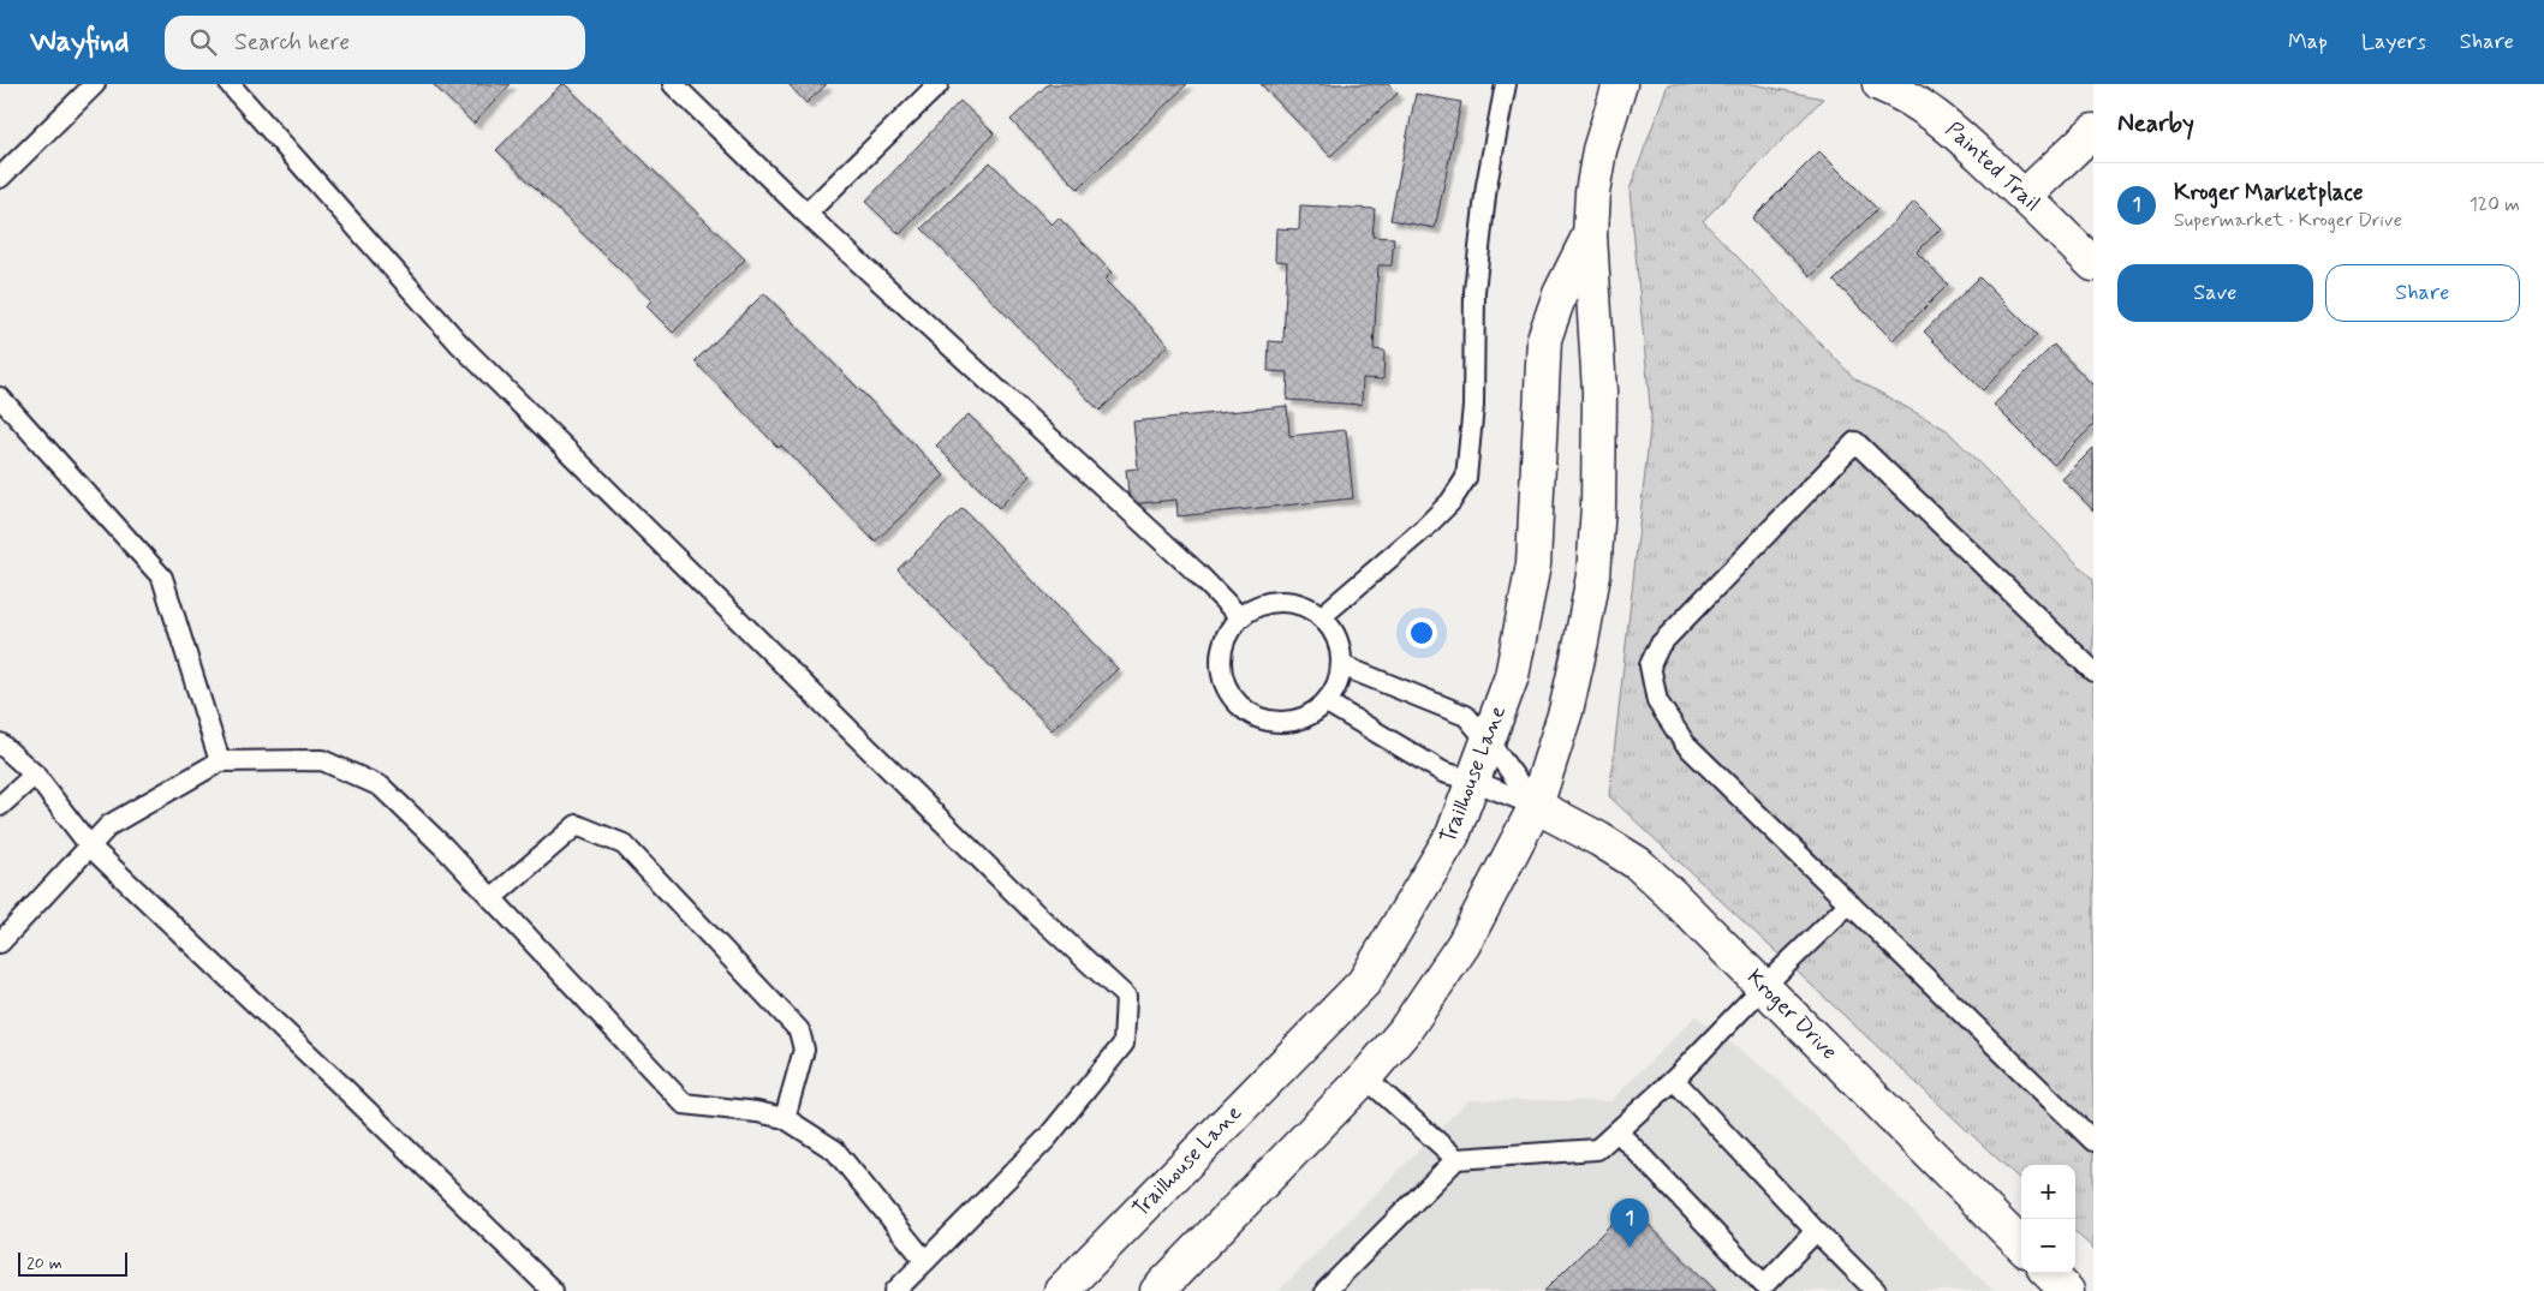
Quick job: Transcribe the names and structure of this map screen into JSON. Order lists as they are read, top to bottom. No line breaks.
{"streets":{"street":["Painted Trail","Trailhouse Lane","Kroger Drive"]},"crossings":[["Trailhouse Lane","Kroger Drive"]],"scale_bar":"20 m","page":{"header":"Wayfind","search":"Search here","nav":["Map","Layers","Share"],"heading":"Nearby","list":[{"mark":"1","name":"Kroger Marketplace","note":"Supermarket · Kroger Drive","value":"120 m"}],"buttons":["Save","Share"],"map_buttons":["+","−"],"pins":"1","scale":"20 m"}}
